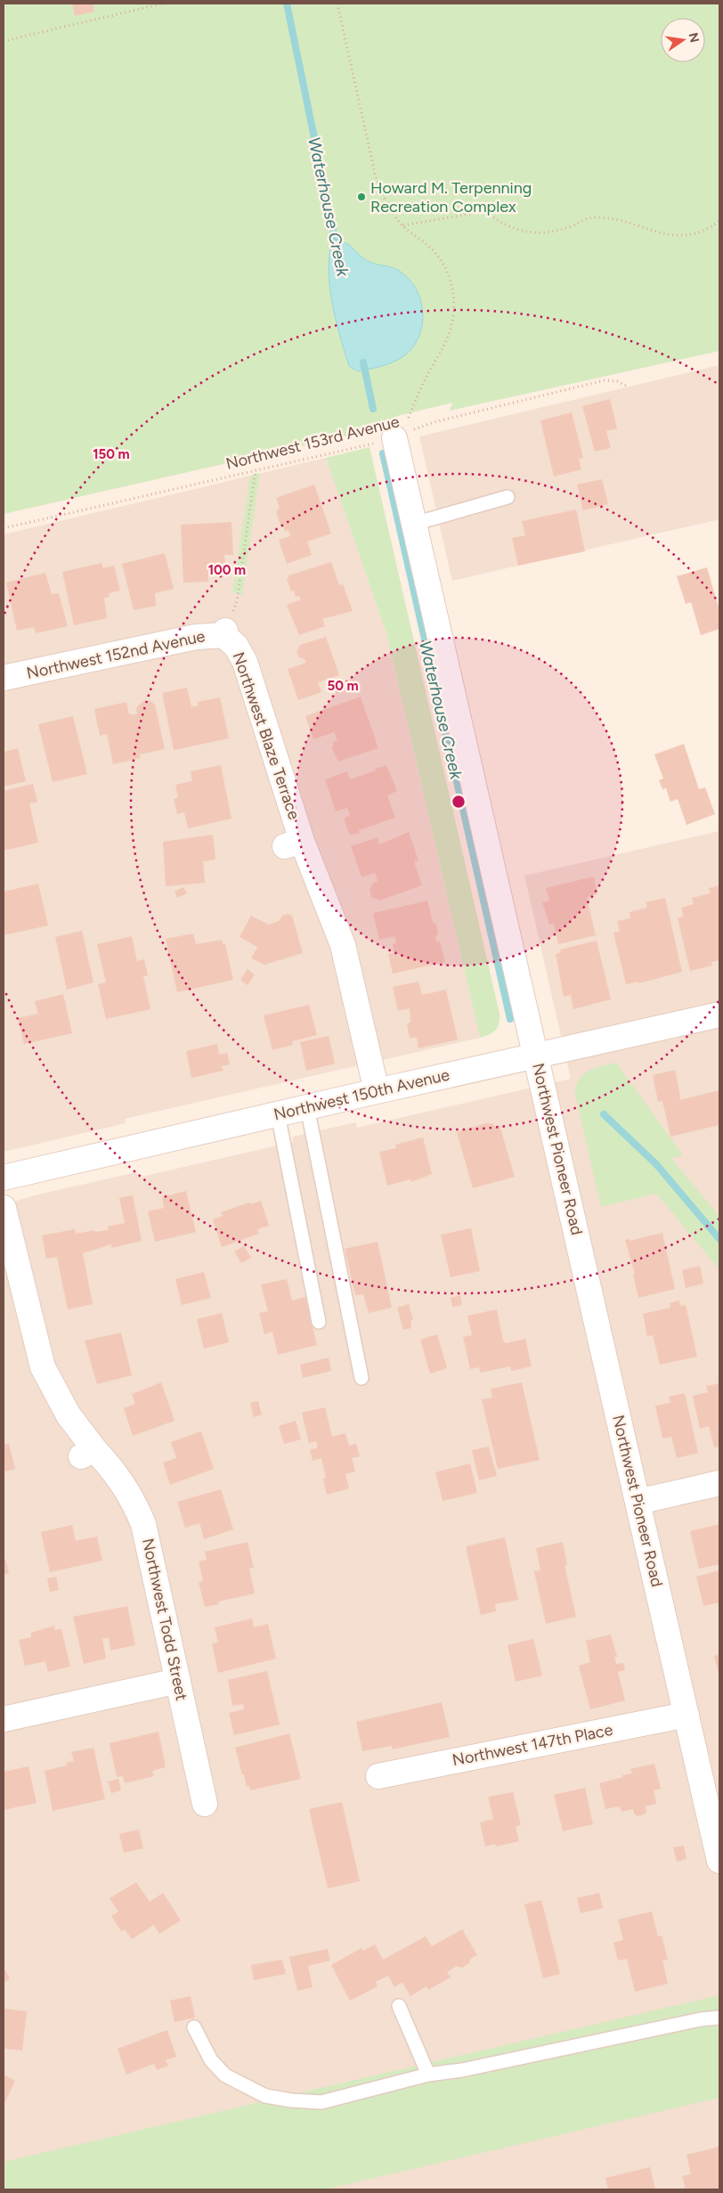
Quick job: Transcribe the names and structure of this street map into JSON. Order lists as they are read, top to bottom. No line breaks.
{"streets":{"street":["Northwest 152nd Avenue","Northwest Blaze Terrace","Northwest 150th Avenue","Northwest Pioneer Road","Northwest Todd Street","Northwest 147th Place"],"path":["Northwest 153rd Avenue"]},"crossings":[["Northwest 153rd Avenue","Northwest Pioneer Road"],["Northwest 152nd Avenue","Northwest Blaze Terrace"],["Northwest Blaze Terrace","Northwest 150th Avenue"],["Northwest 150th Avenue","Northwest Pioneer Road"],["Northwest Pioneer Road","Northwest 147th Place"]],"water":["Waterhouse Creek"],"places":["Howard M. Terpenning Recreation Complex"],"north":"right","rings":["150 m","100 m","50 m"]}
